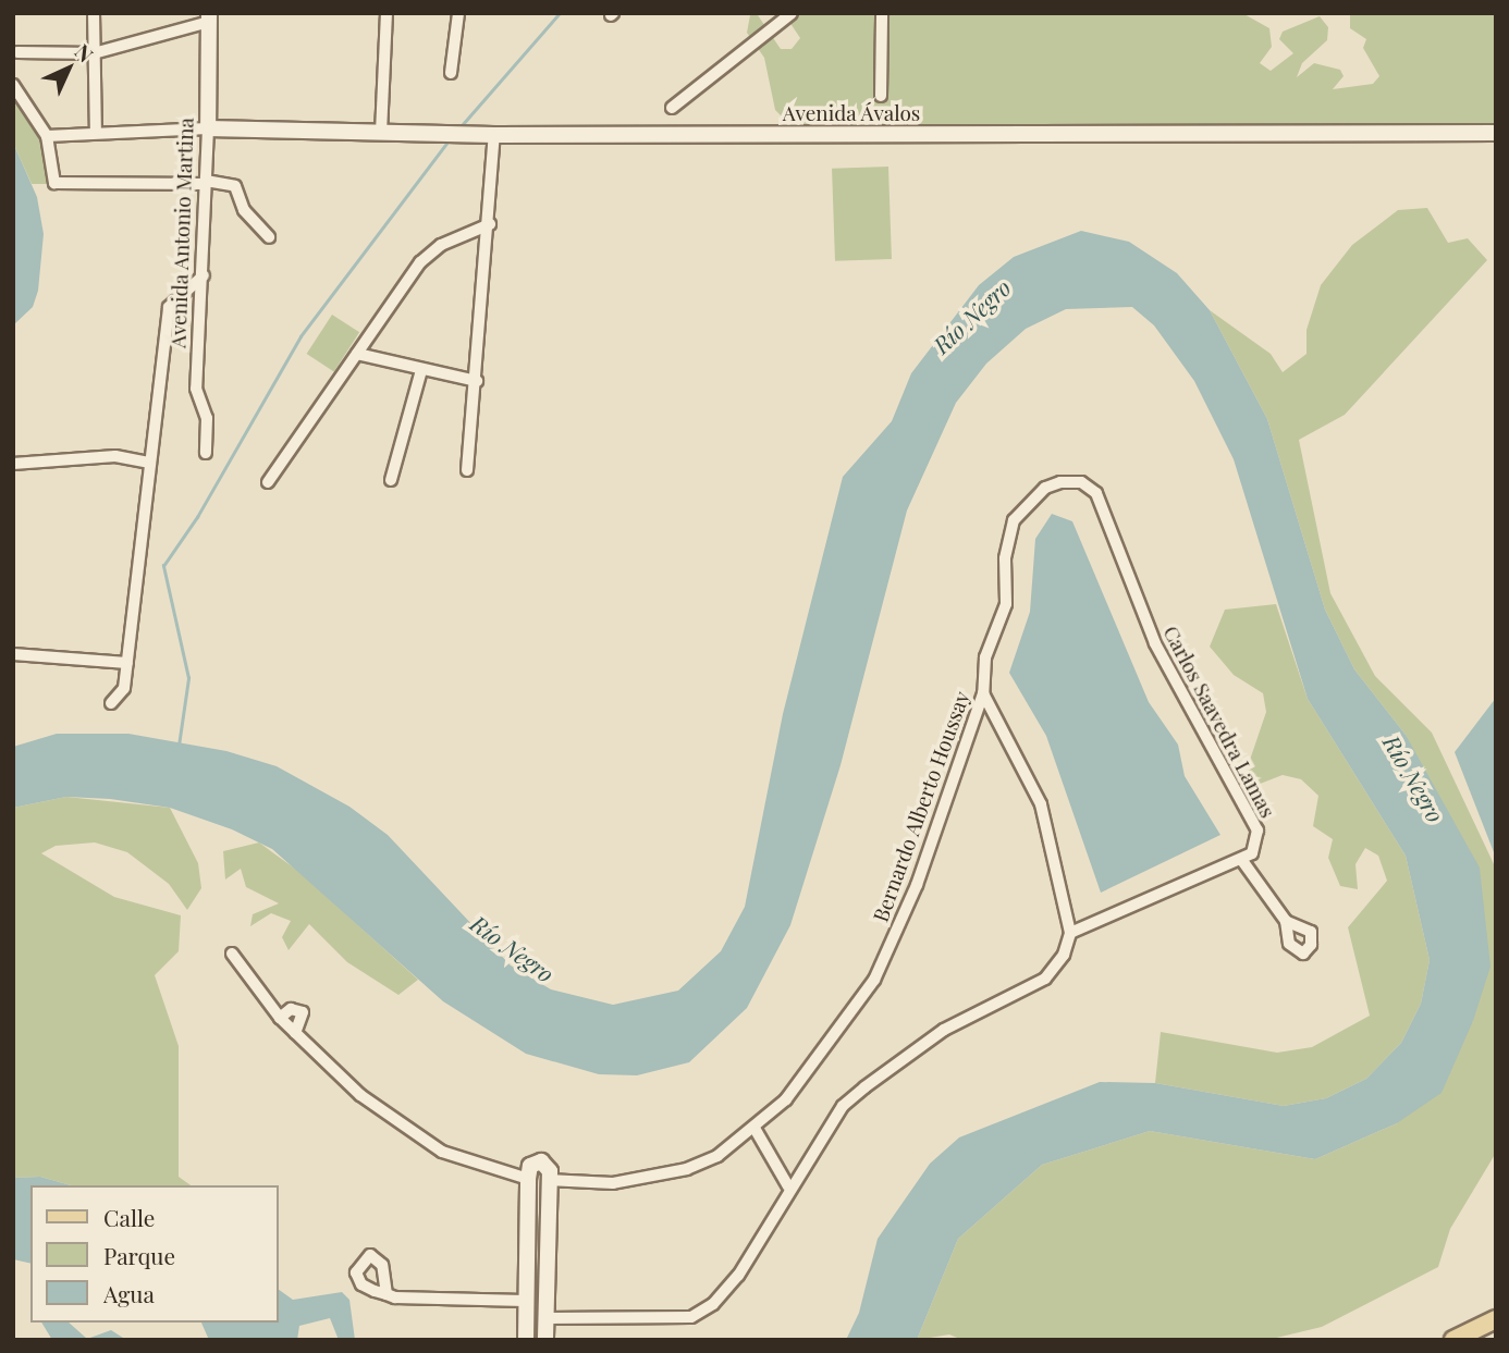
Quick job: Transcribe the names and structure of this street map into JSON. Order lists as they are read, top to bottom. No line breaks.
{"streets":{"street":["Avenida Ávalos","Avenida Antonio Martina","Carlos Saavedra Lamas","Bernardo Alberto Houssay"]},"crossings":[["Avenida Ávalos","Avenida Antonio Martina"],["Carlos Saavedra Lamas","Bernardo Alberto Houssay"]],"water":["Río Negro"],"legend":["Calle","Parque","Agua"],"north":"top right"}
